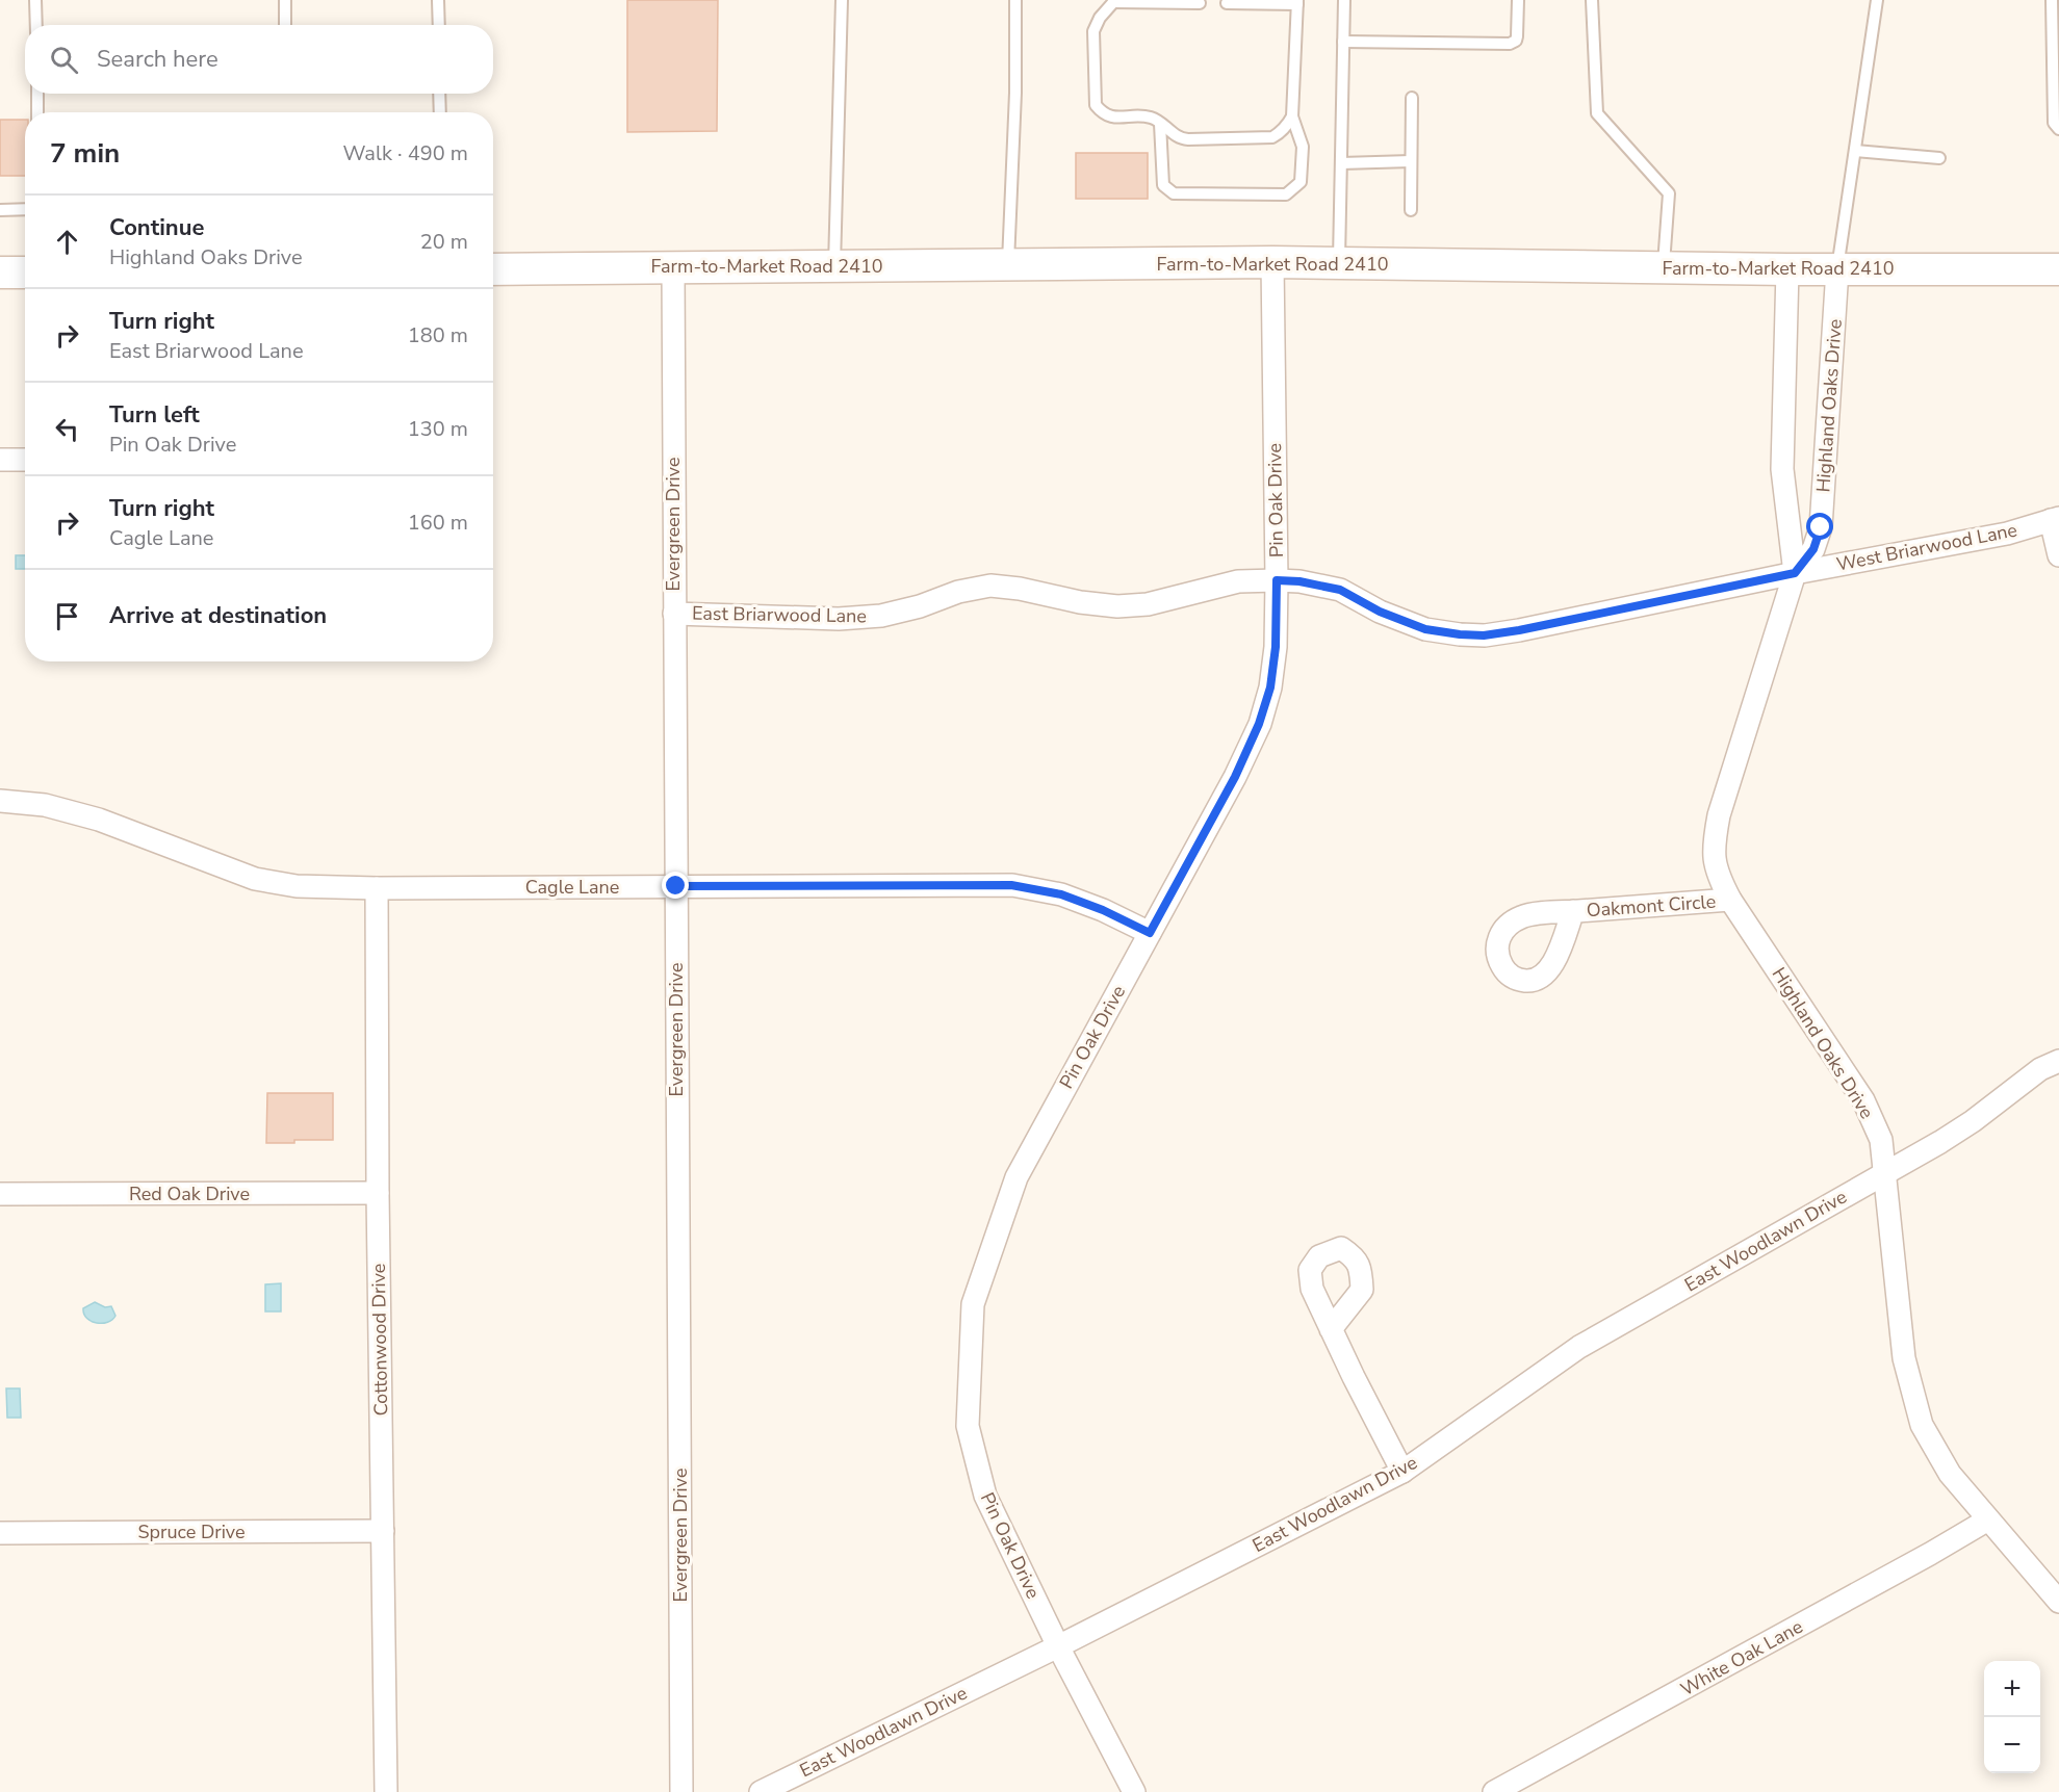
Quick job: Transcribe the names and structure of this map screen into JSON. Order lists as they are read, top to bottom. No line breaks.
{"streets":{"main road":["Farm-to-Market Road 2410"],"street":["Highland Oaks Drive","Pin Oak Drive","Evergreen Drive","West Briarwood Lane","East Briarwood Lane","Cagle Lane","Oakmont Circle","Red Oak Drive","East Woodlawn Drive","Cottonwood Drive","Spruce Drive","White Oak Lane"]},"crossings":[["Farm-to-Market Road 2410","Highland Oaks Drive"],["Farm-to-Market Road 2410","Pin Oak Drive"],["Farm-to-Market Road 2410","Evergreen Drive"],["Highland Oaks Drive","West Briarwood Lane"],["Highland Oaks Drive","East Briarwood Lane"],["Highland Oaks Drive","Oakmont Circle"],["Highland Oaks Drive","East Woodlawn Drive"],["Highland Oaks Drive","White Oak Lane"],["Pin Oak Drive","East Briarwood Lane"],["Pin Oak Drive","Cagle Lane"],["Pin Oak Drive","East Woodlawn Drive"],["Evergreen Drive","East Briarwood Lane"],["Evergreen Drive","Cagle Lane"],["West Briarwood Lane","East Briarwood Lane"],["Cagle Lane","Cottonwood Drive"],["Red Oak Drive","Cottonwood Drive"],["Cottonwood Drive","Spruce Drive"]],"page":{"search":"Search here","heading":["7 min","Walk · 490 m"],"list":[["Continue","Highland Oaks Drive","20 m"],["Turn right","East Briarwood Lane","180 m"],["Turn left","Pin Oak Drive","130 m"],["Turn right","Cagle Lane","160 m"],"Arrive at destination"],"map_buttons":["+","−"]}}
